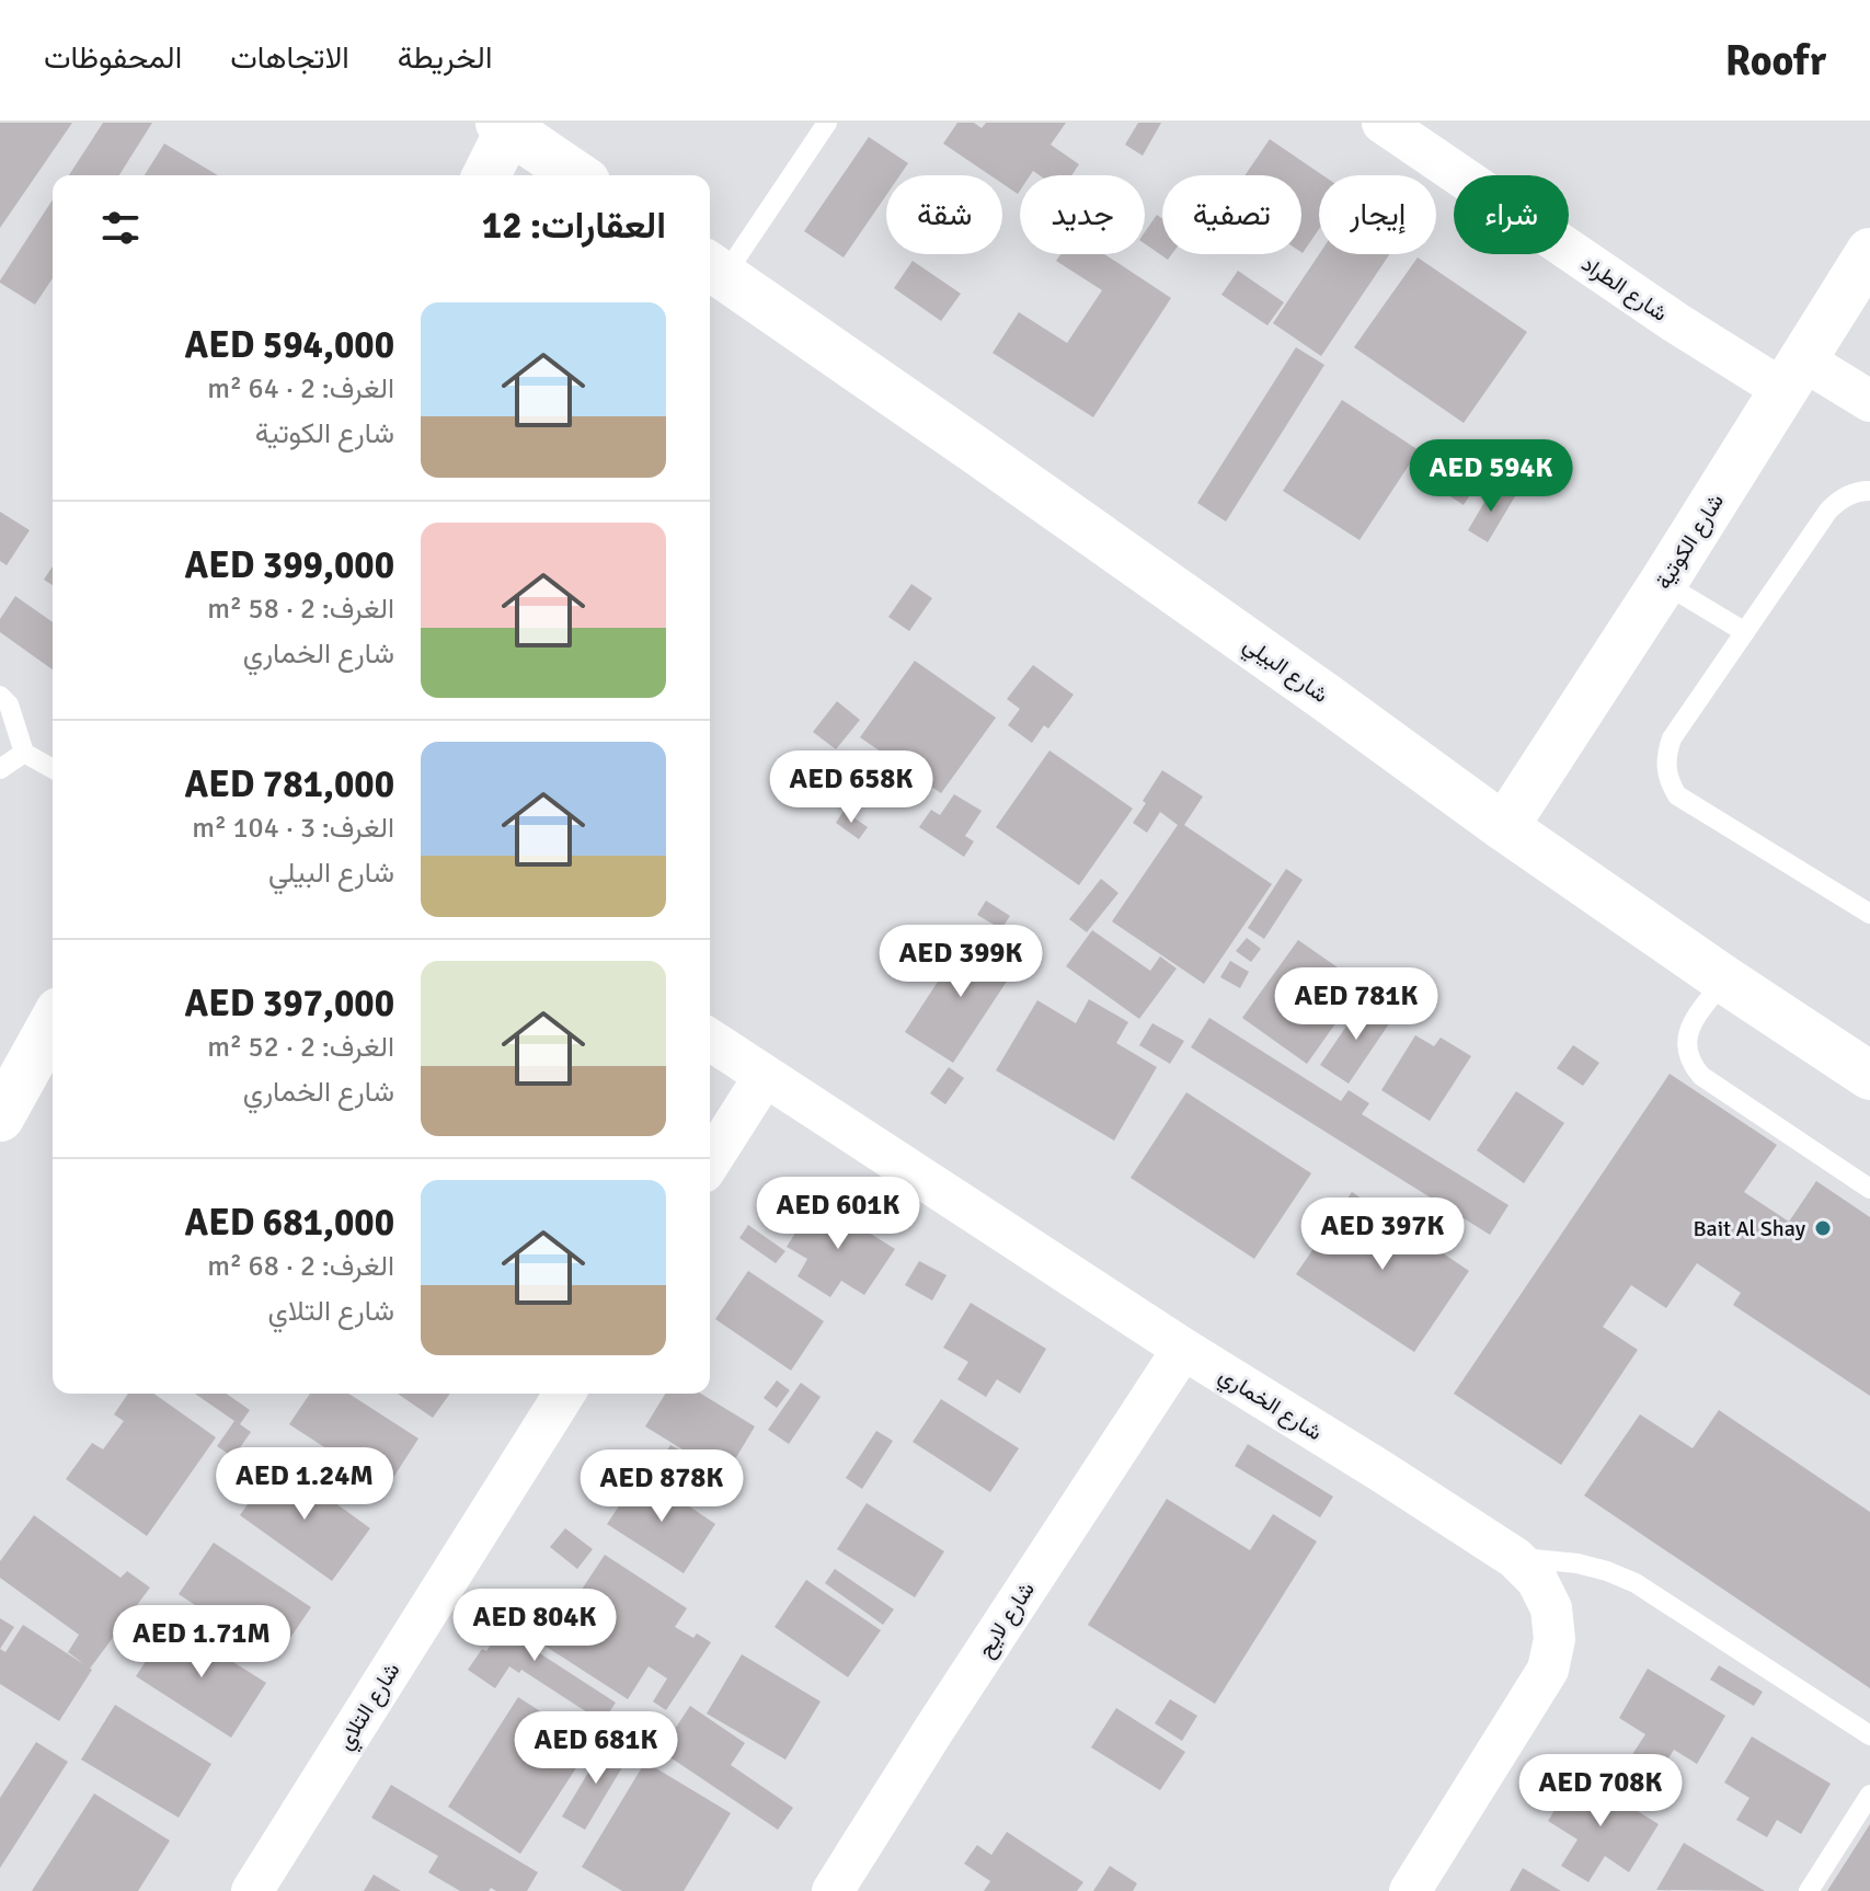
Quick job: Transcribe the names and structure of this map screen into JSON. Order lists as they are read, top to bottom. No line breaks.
{"streets":{"street":["شارع الطراد","شارع الكوتية","شارع البيلي","شارع الخماري","شارع لايح","شارع التلاي"]},"crossings":[["شارع الطراد","شارع الكوتية"],["شارع الكوتية","شارع البيلي"],["شارع الخماري","شارع لايح"]],"places":["Bait Al Shay"],"page":{"header":"Roofr","nav":["الخريطة","الاتجاهات","المحفوظات"],"chip":["شراء","إيجار","تصفية","جديد","شقة"],"heading":"العقارات: 12","list":[{"name":"AED 594,000","note":"الغرف: 2 · 64 m² · شارع الكوتية"},{"name":"AED 399,000","note":"الغرف: 2 · 58 m² · شارع الخماري"},{"name":"AED 781,000","note":"الغرف: 3 · 104 m² · شارع البيلي"},{"name":"AED 397,000","note":"الغرف: 2 · 52 m² · شارع الخماري"},{"name":"AED 681,000","note":"الغرف: 2 · 68 m² · شارع التلاي"}],"price":["AED 594K","AED 658K","AED 399K","AED 781K","AED 601K","AED 397K","AED 1.24M","AED 878K","AED 804K","AED 1.71M","AED 681K","AED 708K"]}}
